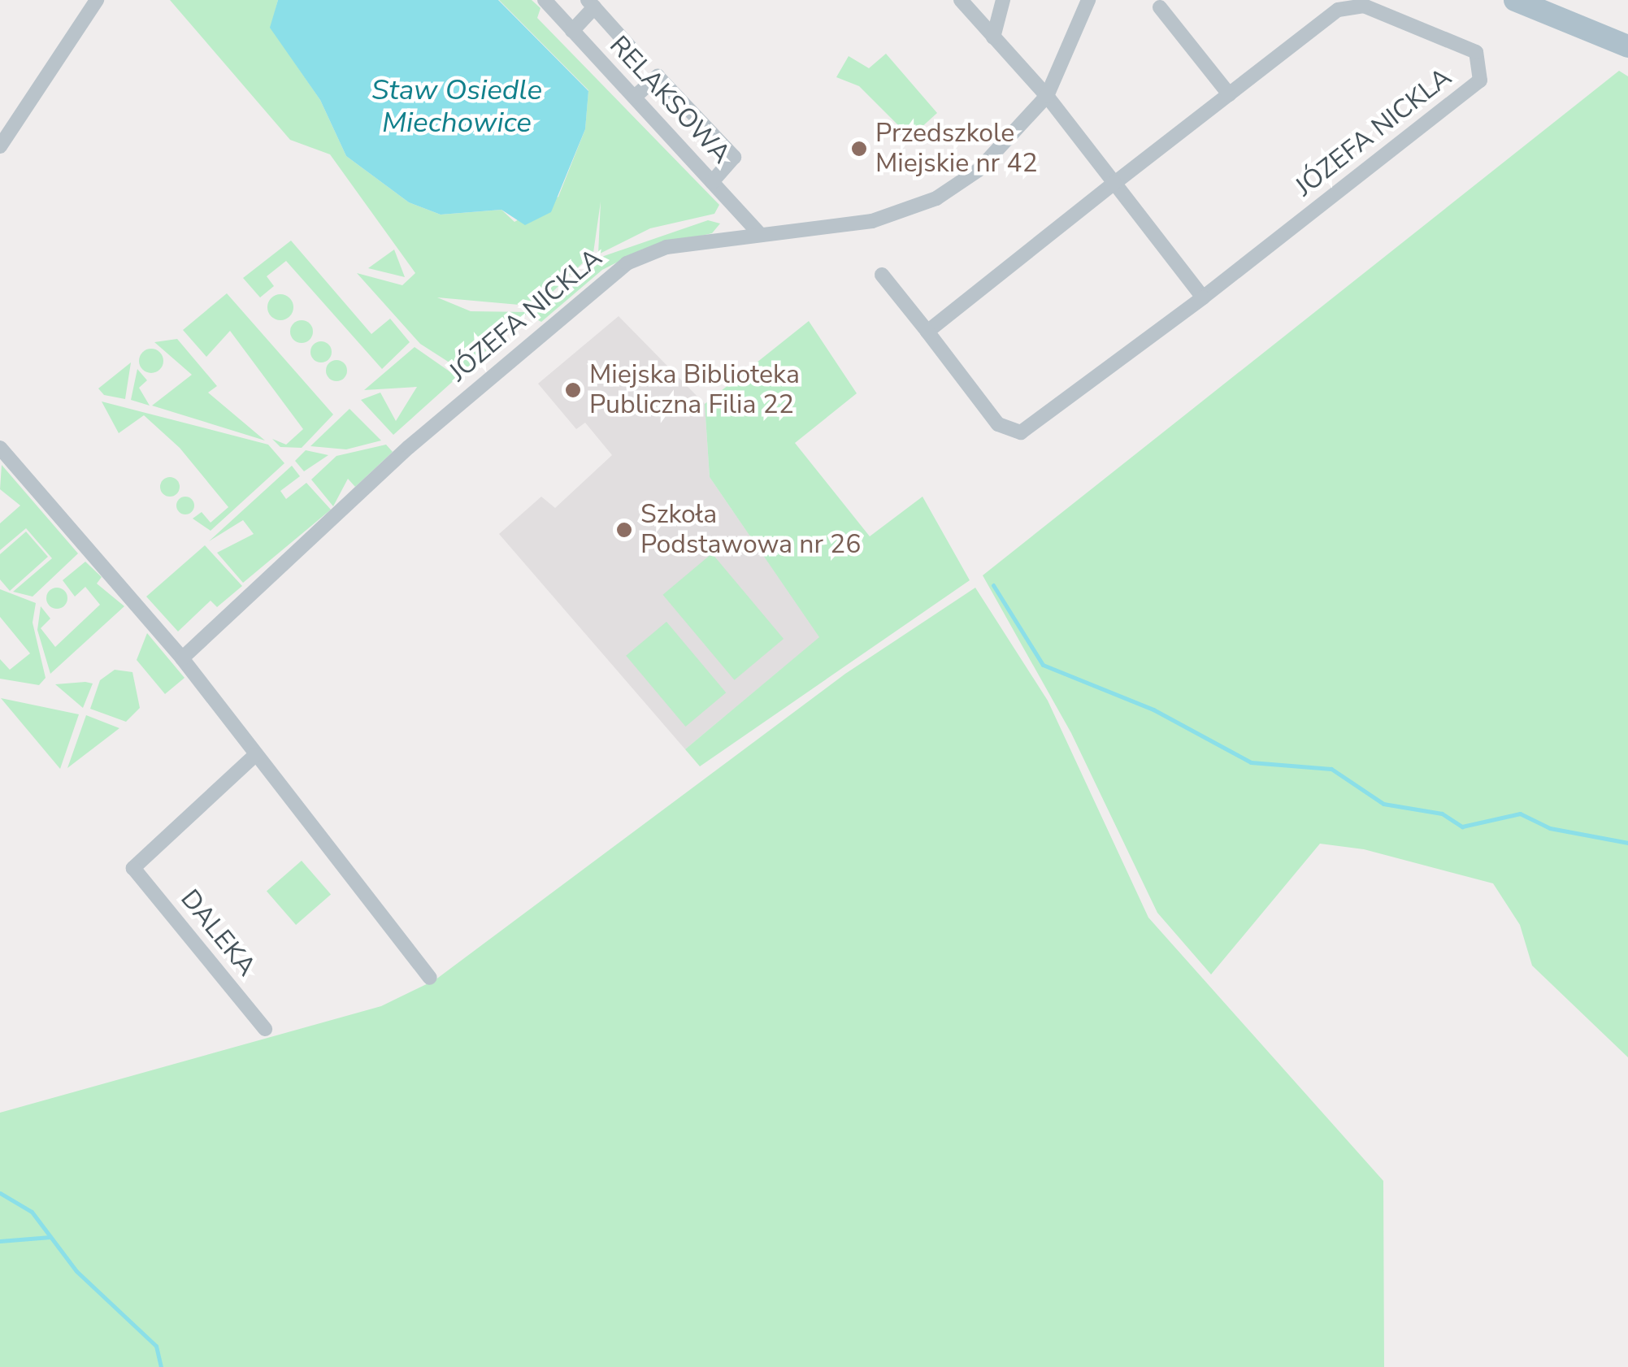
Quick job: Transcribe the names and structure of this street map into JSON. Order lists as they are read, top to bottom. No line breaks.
{"streets":{"street":["RELAKSOWA","JÓZEFA NICKLA","DALEKA"]},"crossings":[["RELAKSOWA","JÓZEFA NICKLA"]],"water":["Staw Osiedle Miechowice"],"places":["Przedszkole Miejskie nr 42","Miejska Biblioteka Publiczna Filia 22","Szkoła Podstawowa nr 26"]}
